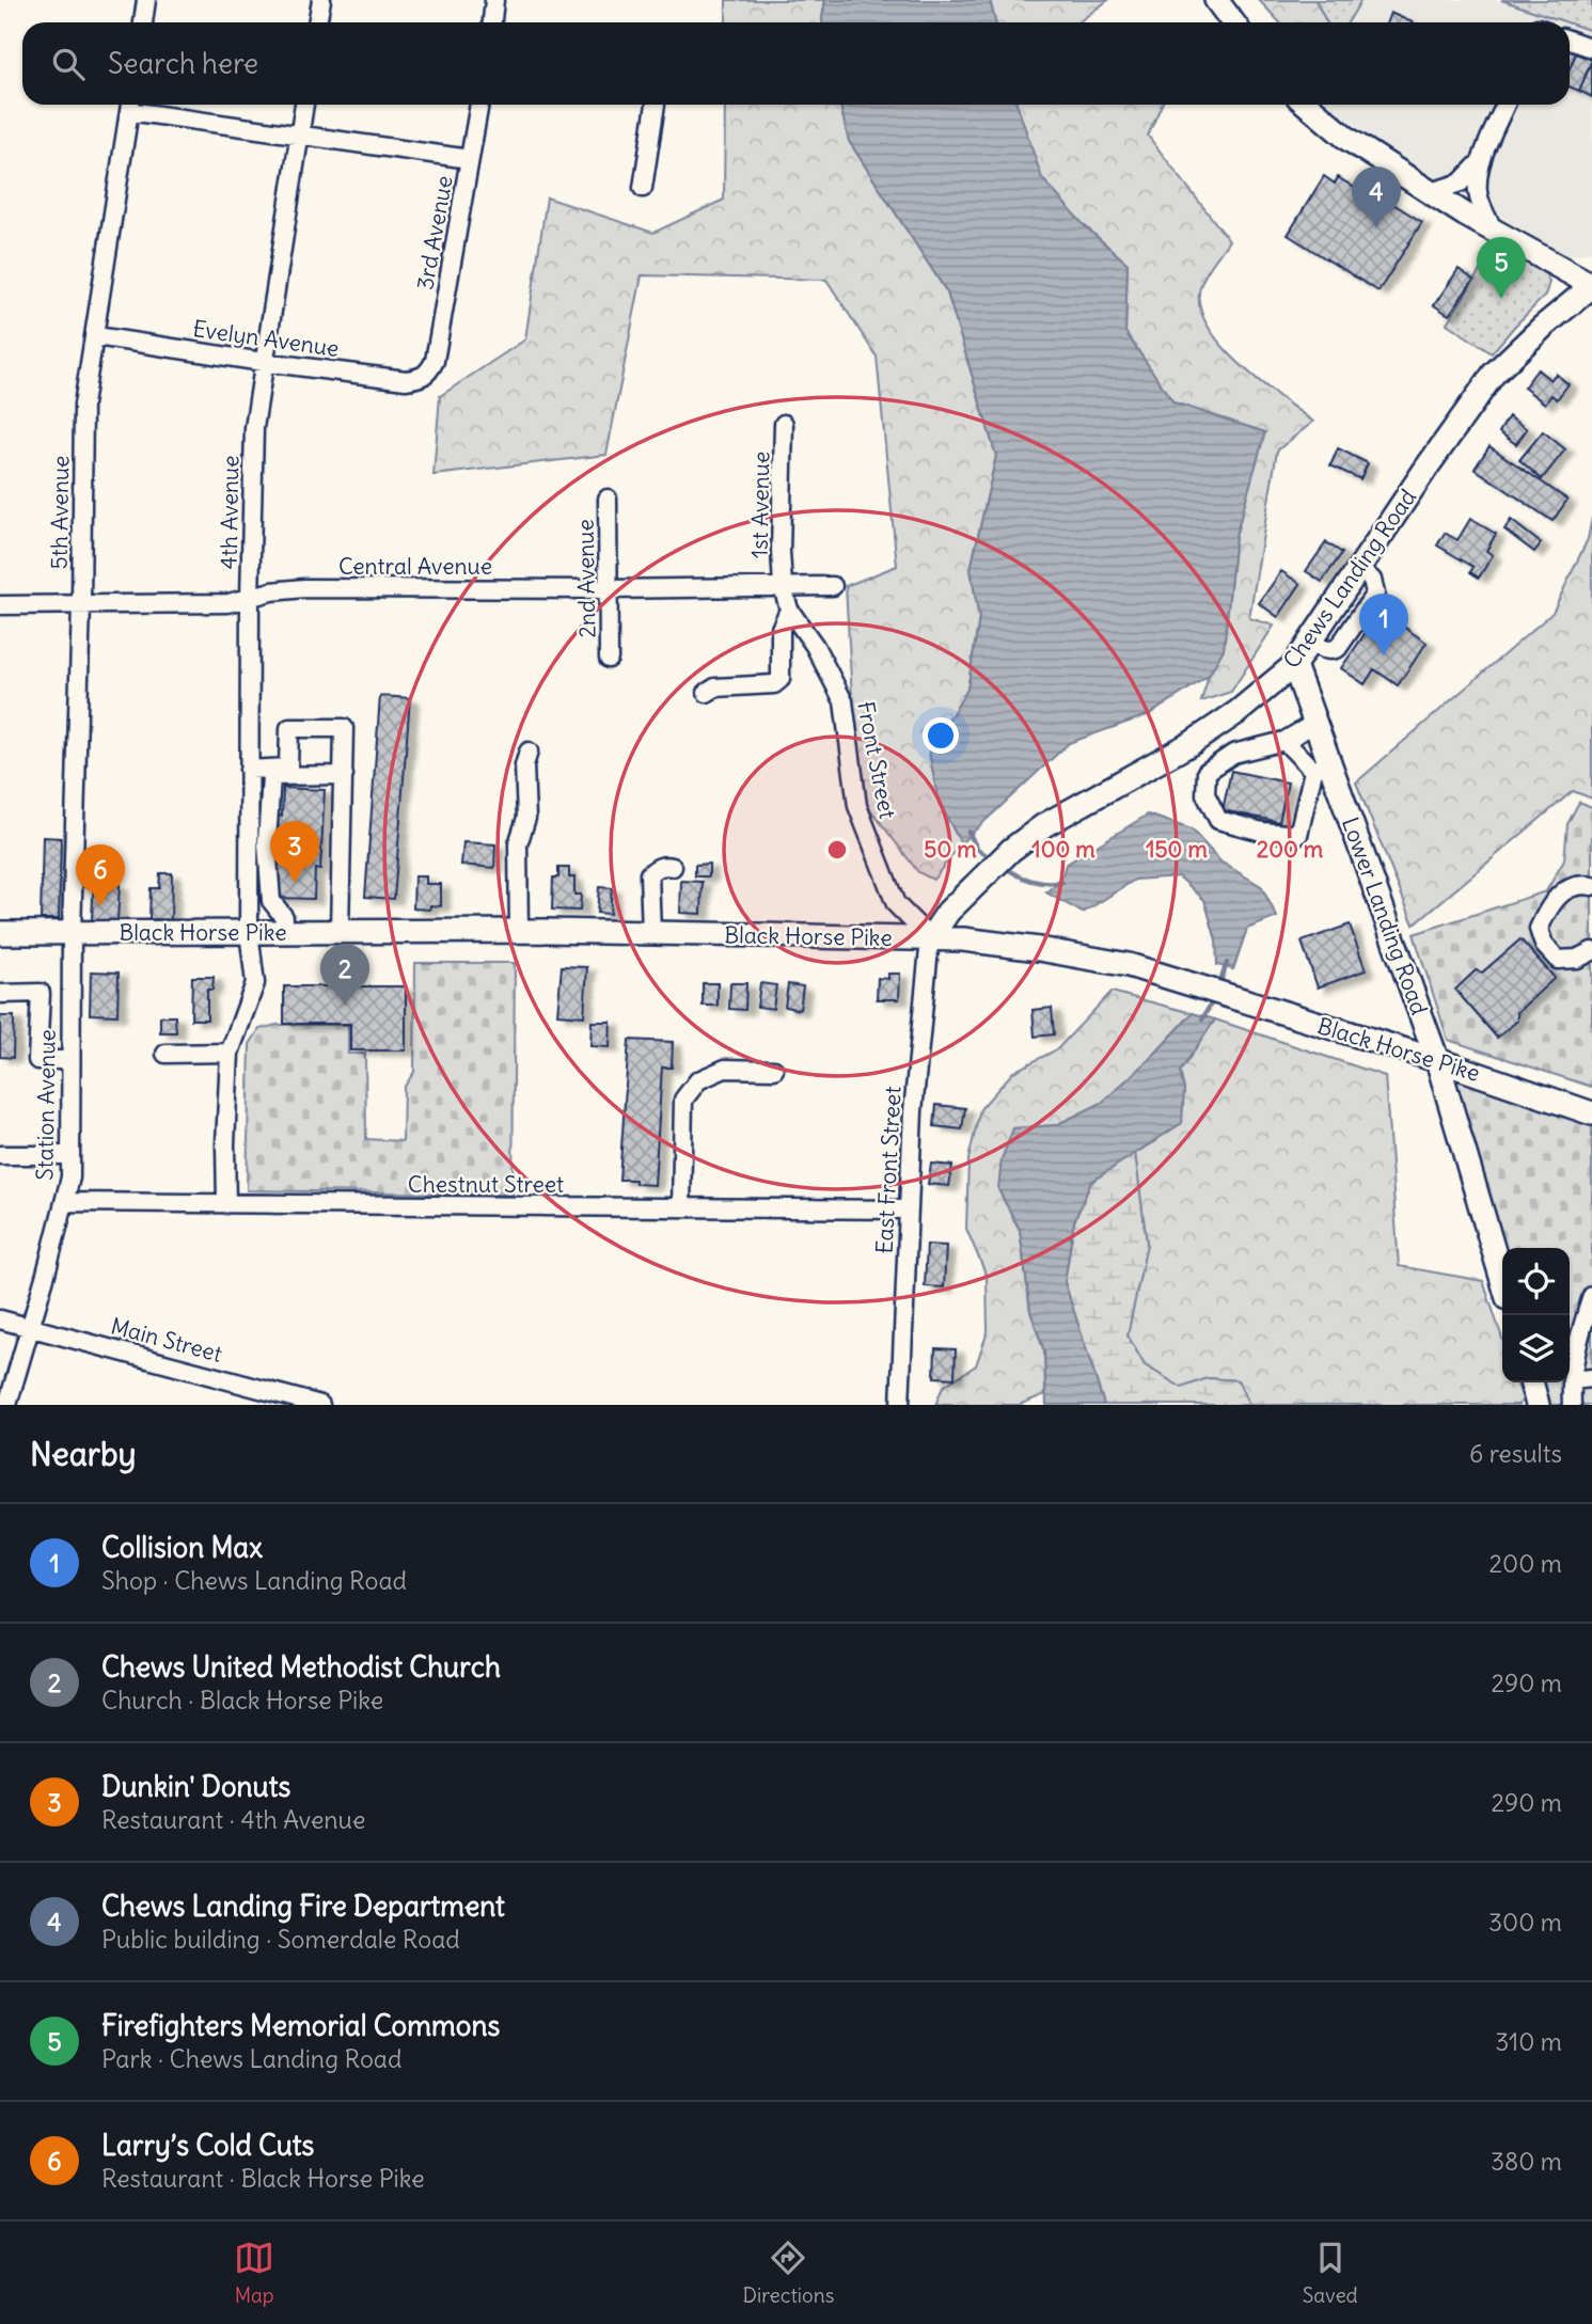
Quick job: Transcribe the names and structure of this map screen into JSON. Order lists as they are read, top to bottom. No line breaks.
{"streets":{"main road":["Chews Landing Road","Lower Landing Road","Black Horse Pike"],"street":["3rd Avenue","Evelyn Avenue","1st Avenue","5th Avenue","4th Avenue","Central Avenue","2nd Avenue","Front Street","Station Avenue","East Front Street","Chestnut Street","Main Street"]},"crossings":[["3rd Avenue","Evelyn Avenue"],["Evelyn Avenue","5th Avenue"],["Evelyn Avenue","4th Avenue"],["1st Avenue","Central Avenue"],["1st Avenue","Front Street"],["5th Avenue","Central Avenue"],["5th Avenue","Black Horse Pike"],["5th Avenue","Station Avenue"],["4th Avenue","Central Avenue"],["4th Avenue","Black Horse Pike"],["4th Avenue","Chestnut Street"],["Central Avenue","2nd Avenue"],["Central Avenue","Front Street"],["Chews Landing Road","Front Street"],["Chews Landing Road","Lower Landing Road"],["Chews Landing Road","Black Horse Pike"],["Chews Landing Road","East Front Street"],["Front Street","Black Horse Pike"],["Front Street","East Front Street"],["Lower Landing Road","Black Horse Pike"],["Black Horse Pike","Station Avenue"],["Black Horse Pike","East Front Street"],["Station Avenue","Chestnut Street"],["Station Avenue","Main Street"],["East Front Street","Chestnut Street"]],"page":{"search":"Search here","pins":["4","5","1","3","6","2"],"heading":["Nearby","6 results"],"list":[{"mark":"1","name":"Collision Max","note":"Shop · Chews Landing Road","value":"200 m"},{"mark":"2","name":"Chews United Methodist Church","note":"Church · Black Horse Pike","value":"290 m"},{"mark":"3","name":"Dunkin' Donuts","note":"Restaurant · 4th Avenue","value":"290 m"},{"mark":"4","name":"Chews Landing Fire Department","note":"Public building · Somerdale Road","value":"300 m"},{"mark":"5","name":"Firefighters Memorial Commons","note":"Park · Chews Landing Road","value":"310 m"},{"mark":"6","name":"Larry’s Cold Cuts","note":"Restaurant · Black Horse Pike","value":"380 m"}],"nav":["Map","Directions","Saved"]},"rings":["50 m","100 m","150 m","200 m"]}
